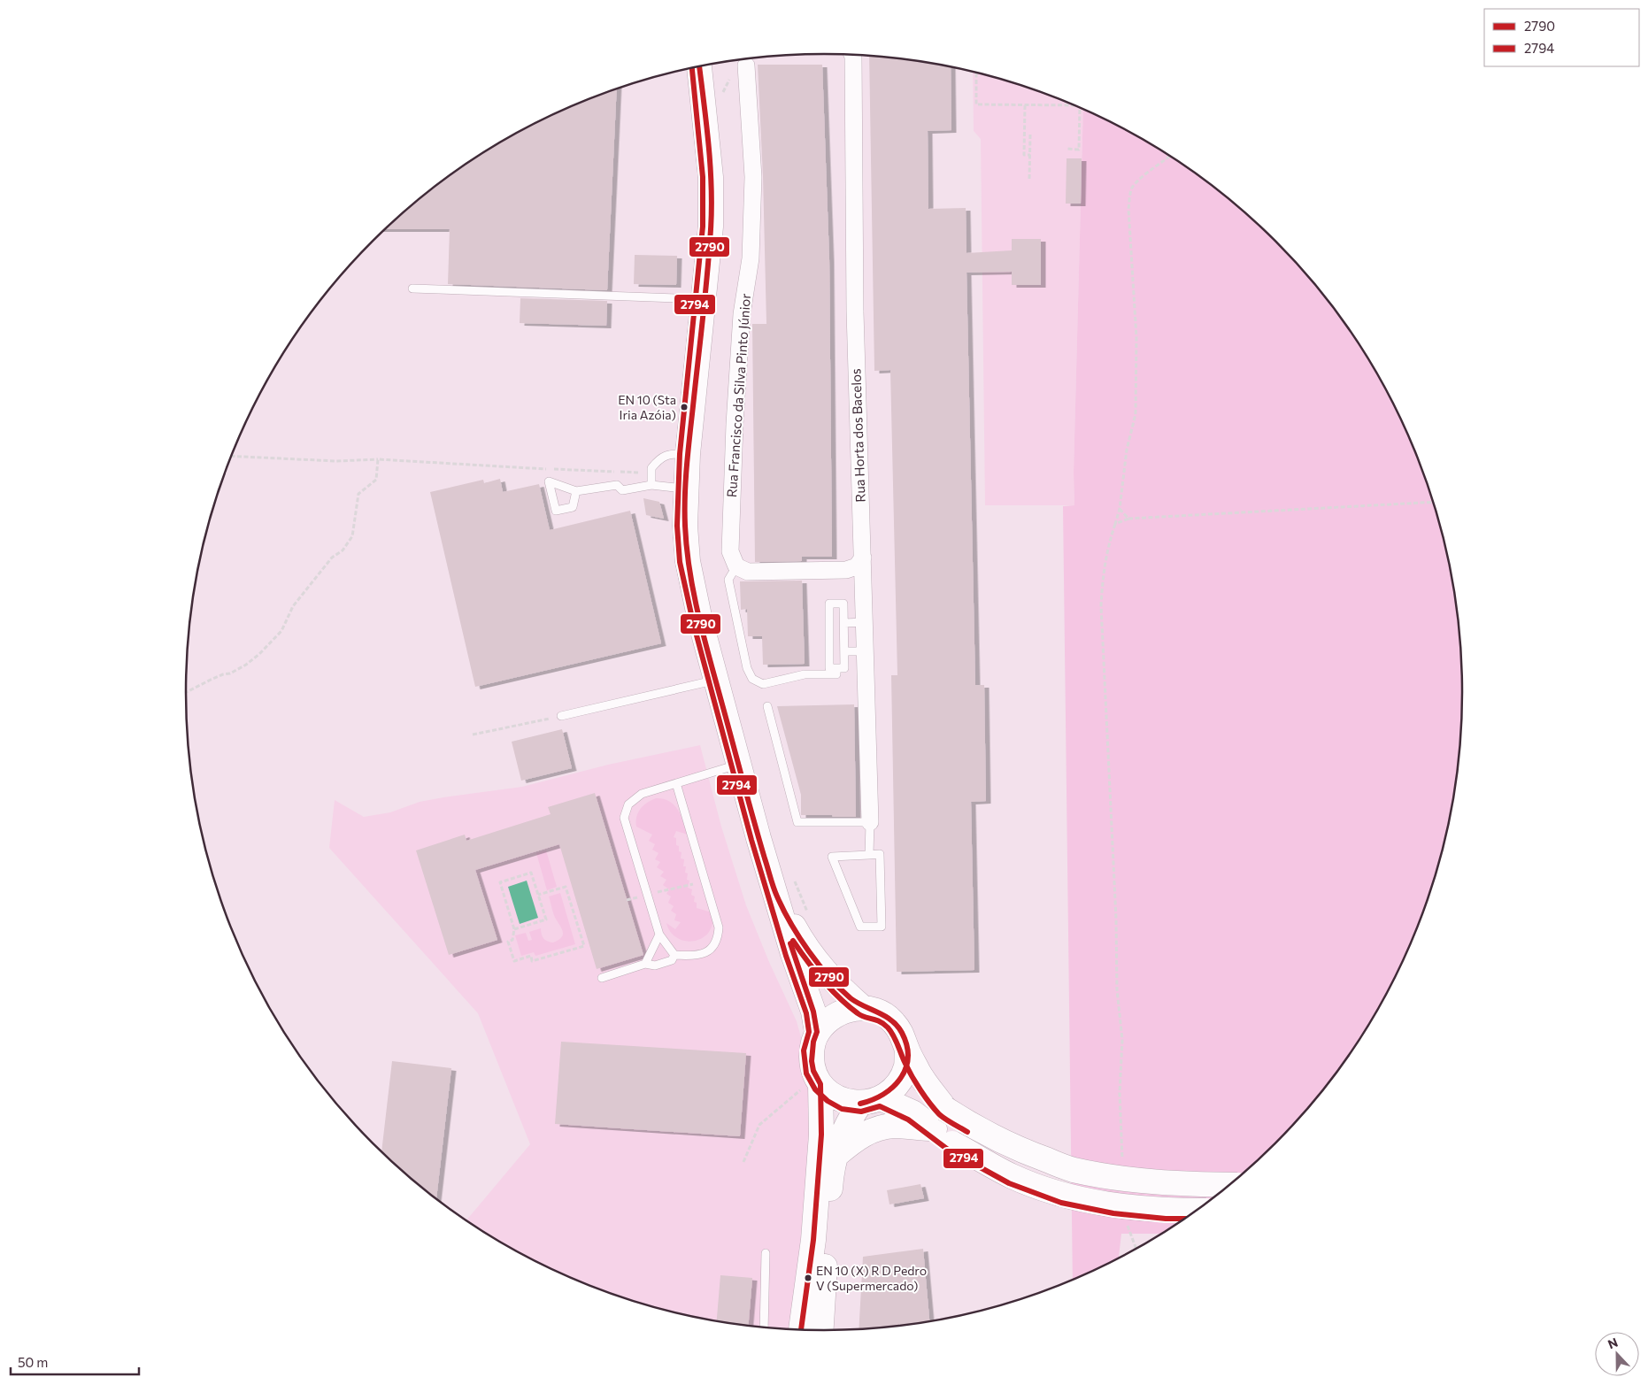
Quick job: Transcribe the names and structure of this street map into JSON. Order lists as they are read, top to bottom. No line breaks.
{"streets":{"street":["Rua Francisco da Silva Pinto Júnior","Rua Horta dos Bacelos"]},"places":["EN 10 (Sta Iria Azóia)","EN 10 (X) R D Pedro V (Supermercado)"],"lines":["transit line 2790","transit line 2794"],"legend":["2790","2794"],"scale_bar":"50 m","north":"top"}
